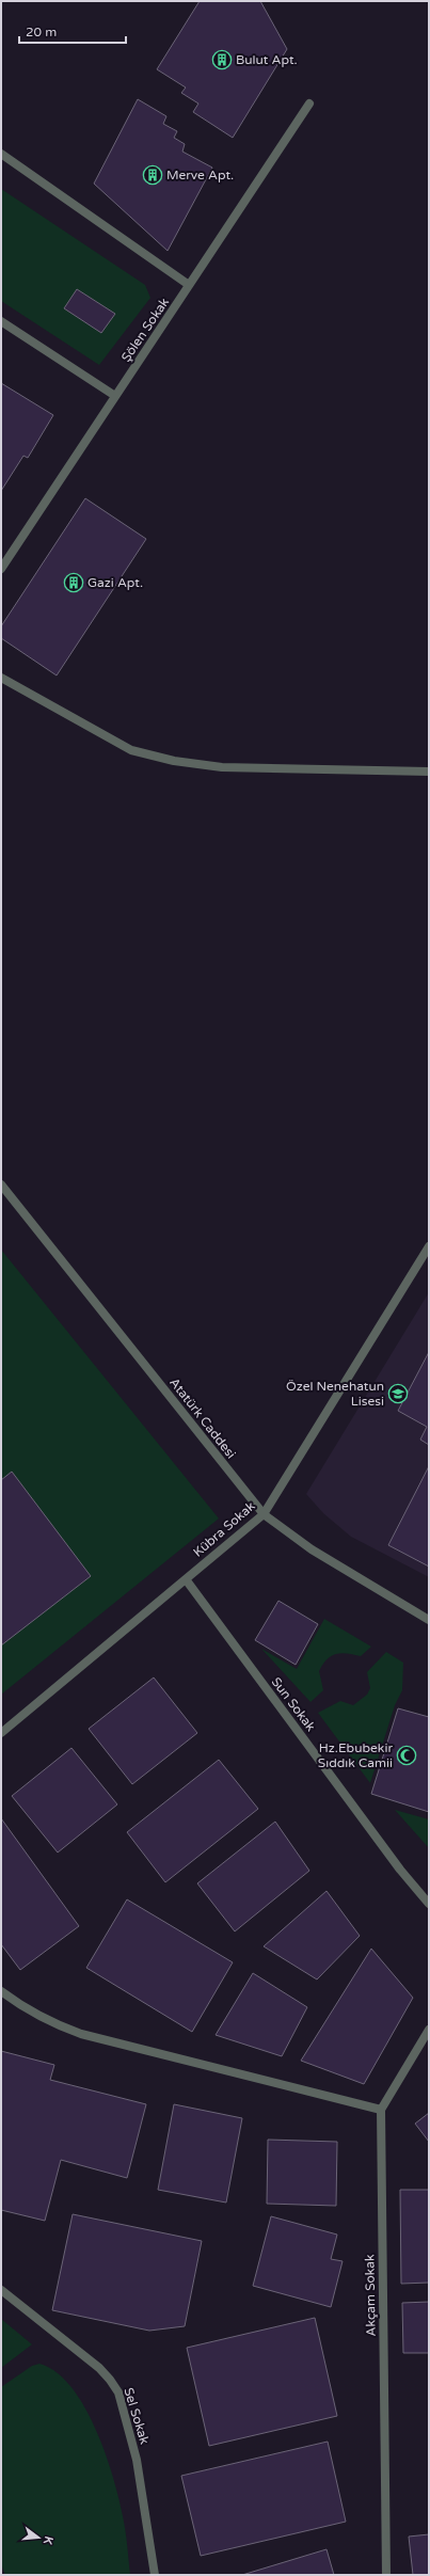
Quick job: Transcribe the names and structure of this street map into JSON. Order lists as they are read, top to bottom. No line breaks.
{"streets":{"street":["Şölen Sokak","Atatürk Caddesi","Kübra Sokak","Sun Sokak","Akçam Sokak","Sel Sokak"]},"crossings":[["Atatürk Caddesi","Kübra Sokak"],["Kübra Sokak","Sun Sokak"]],"places":{"building":["Bulut Apt.","Merve Apt.","Gazi Apt."],"school or university":["Özel Nenehatun Lisesi"],"mosque":["Hz.Ebubekir Sıddık Camii"]},"scale_bar":"20 m","north":"right"}
